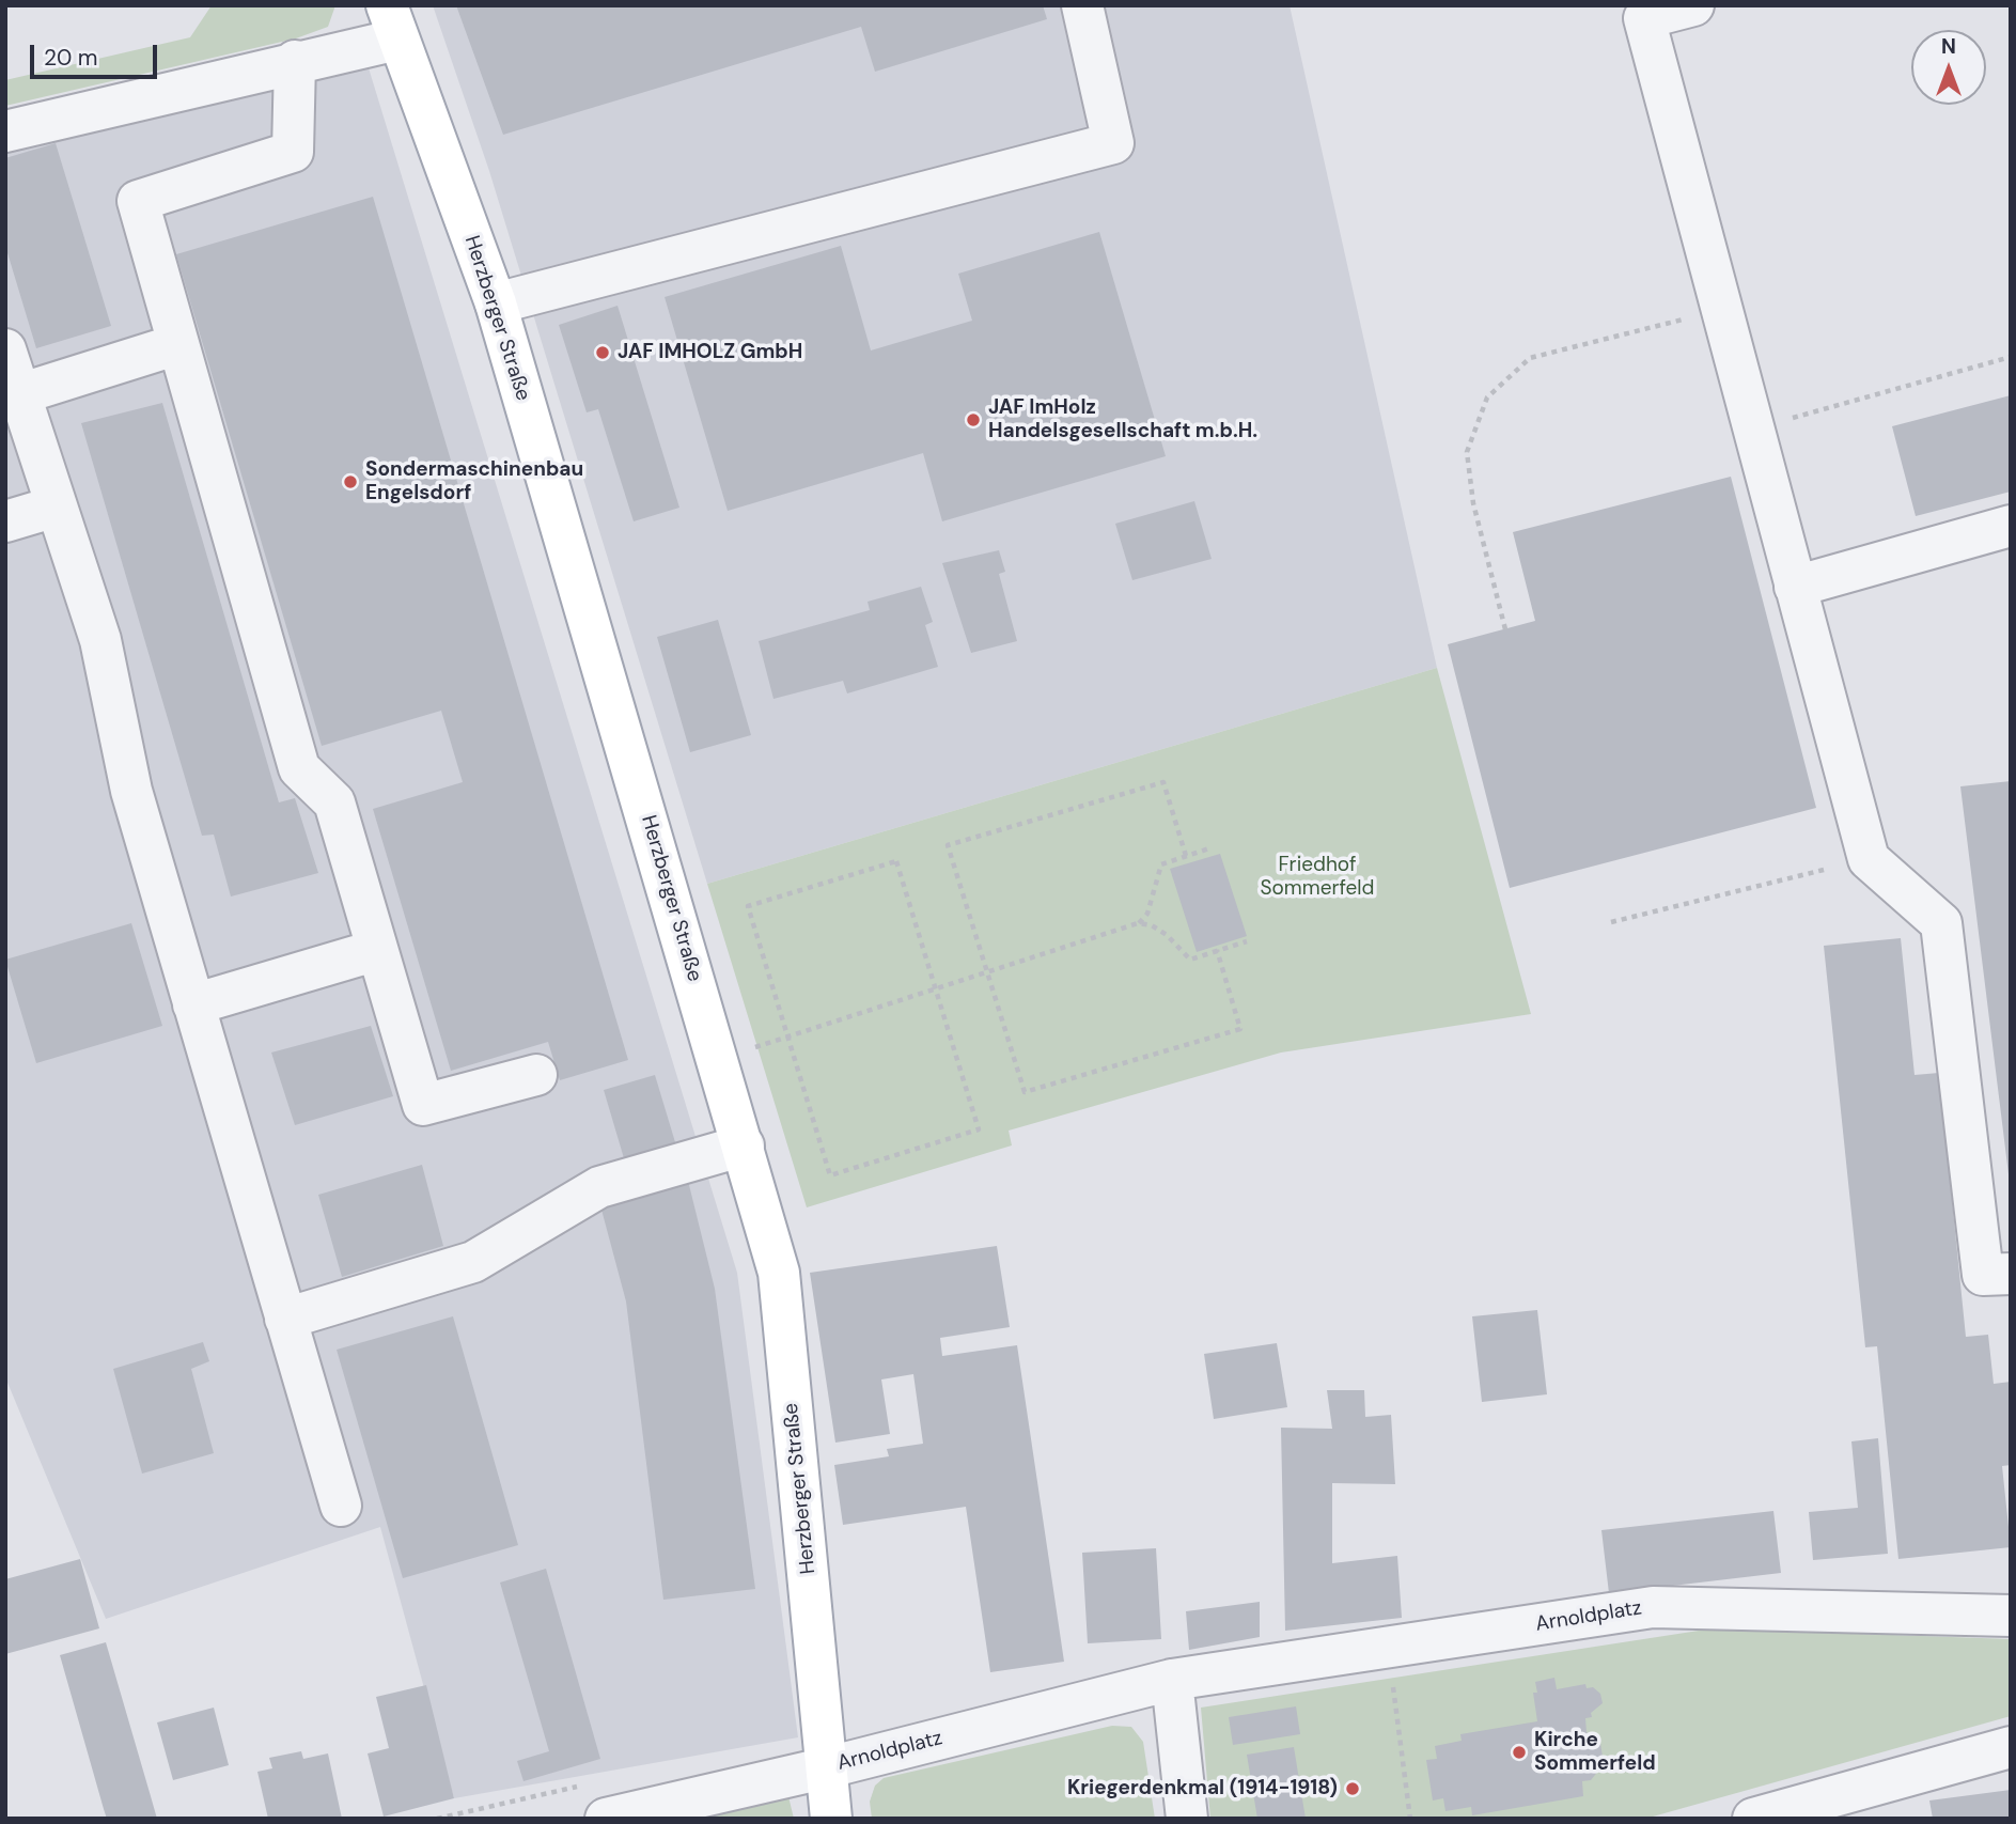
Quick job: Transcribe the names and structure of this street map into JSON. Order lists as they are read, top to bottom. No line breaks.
{"streets":{"main road":["Herzberger Straße"],"street":["Arnoldplatz"]},"crossings":[["Herzberger Straße","Arnoldplatz"]],"parks":["Friedhof Sommerfeld"],"places":["JAF IMHOLZ GmbH","JAF ImHolz Handelsgesellschaft m.b.H.","Sondermaschinenbau Engelsdorf","Kirche Sommerfeld","Kriegerdenkmal (1914-1918)"],"scale_bar":"20 m","north":"top"}
